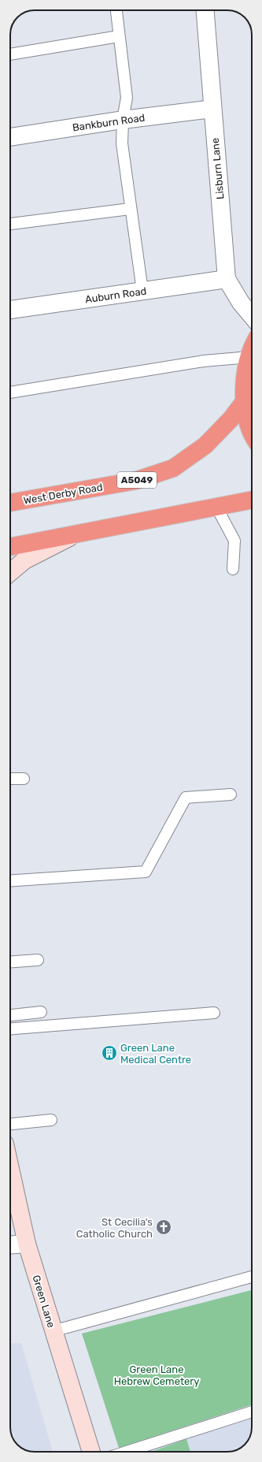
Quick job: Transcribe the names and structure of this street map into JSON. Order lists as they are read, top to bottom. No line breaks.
{"streets":{"highway":["A5049","West Derby Road"],"main road":["Green Lane"],"street":["Bankburn Road","Lisburn Lane","Auburn Road"]},"crossings":[["Bankburn Road","Lisburn Lane"],["Lisburn Lane","Auburn Road"]],"parks":["Green Lane Hebrew Cemetery"],"places":{"building":["Green Lane Medical Centre"],"church":["St Cecilia's Catholic Church"]}}
